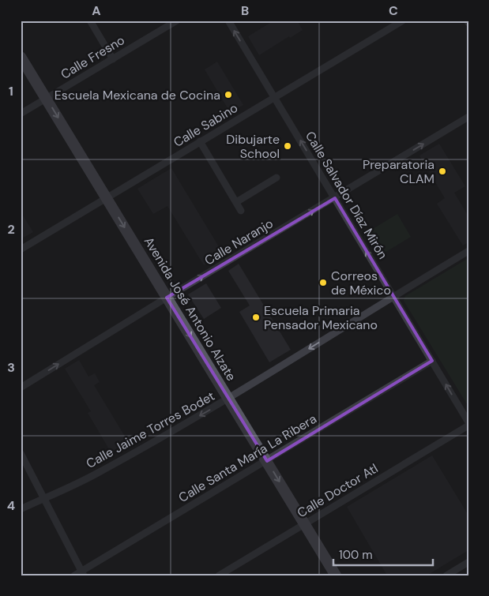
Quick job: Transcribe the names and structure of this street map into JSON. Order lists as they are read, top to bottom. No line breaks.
{"streets":{"main road":["Avenida José Antonio Alzate"],"street":["Calle Fresno","Calle Sabino","Calle Salvador Díaz Mirón","Calle Naranjo","Calle Jaime Torres Bodet","Calle Santa María La Ribera","Calle Doctor Atl"]},"crossings":[["Calle Fresno","Avenida José Antonio Alzate"],["Calle Sabino","Calle Salvador Díaz Mirón"],["Calle Sabino","Avenida José Antonio Alzate"],["Calle Salvador Díaz Mirón","Calle Naranjo"],["Calle Salvador Díaz Mirón","Calle Jaime Torres Bodet"],["Calle Salvador Díaz Mirón","Calle Santa María La Ribera"],["Calle Salvador Díaz Mirón","Calle Doctor Atl"],["Calle Naranjo","Avenida José Antonio Alzate"],["Avenida José Antonio Alzate","Calle Jaime Torres Bodet"],["Avenida José Antonio Alzate","Calle Santa María La Ribera"],["Avenida José Antonio Alzate","Calle Doctor Atl"]],"one_way":["Calle Salvador Díaz Mirón","Calle Naranjo","Avenida José Antonio Alzate","Calle Jaime Torres Bodet"],"places":["Escuela Mexicana de Cocina","Dibujarte School","Preparatoria CLAM","Correos de México","Escuela Primaria Pensador Mexicano"],"scale_bar":"100 m","grid":{"columns":["A","B","C"],"rows":["1","2","3","4"]}}
